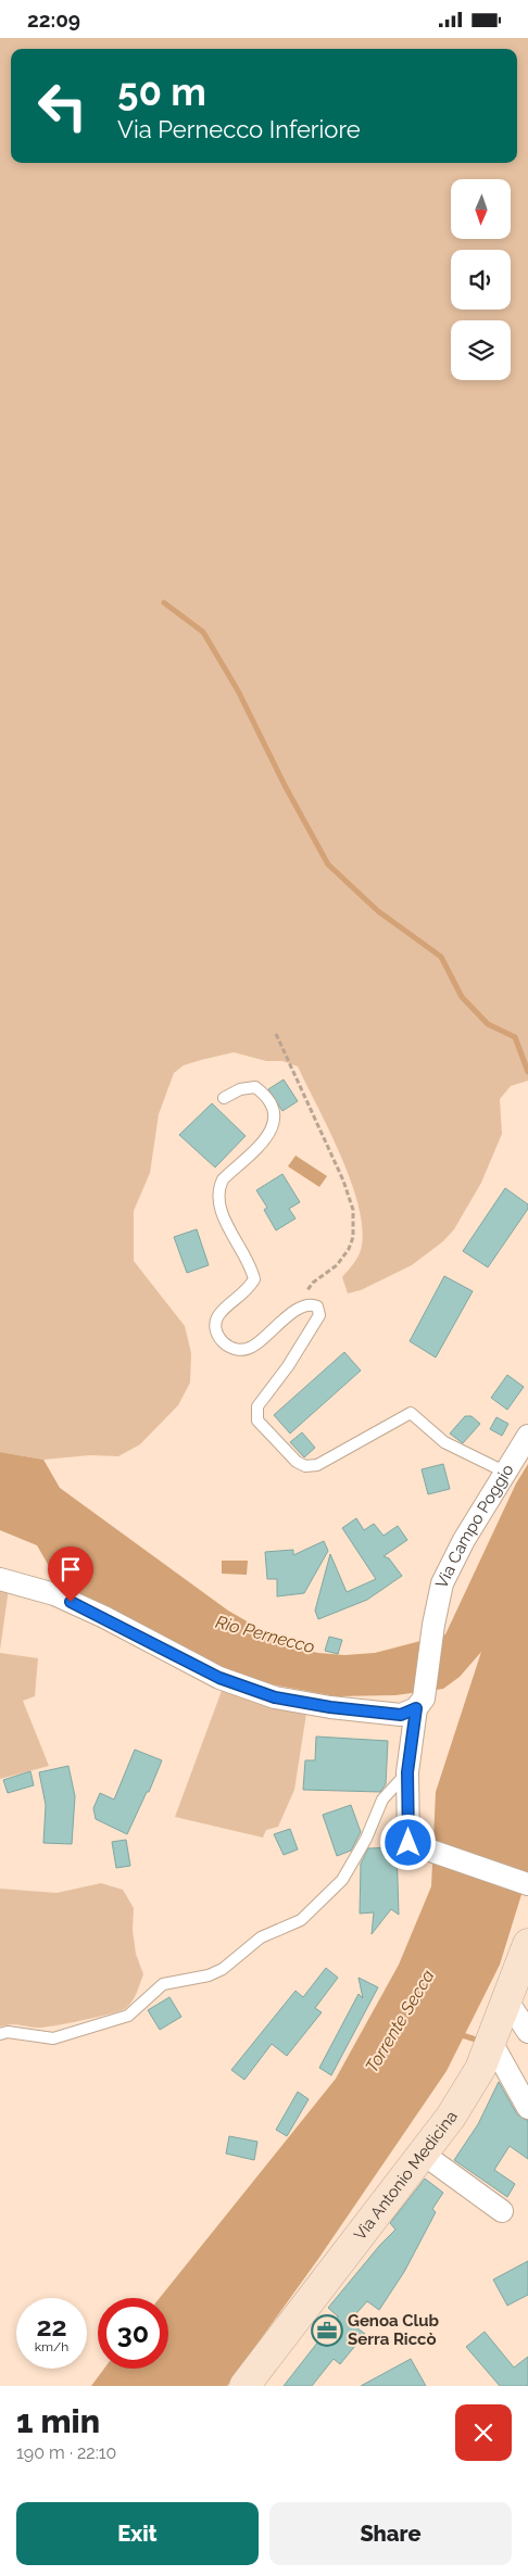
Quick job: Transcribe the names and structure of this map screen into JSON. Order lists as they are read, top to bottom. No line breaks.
{"streets":{"main road":["Via Antonio Medicina"],"street":["Via Campo Poggio"]},"water":["Rio Pernecco","Torrente Secca"],"places":{"office":["Genoa Club Serra Riccò"]},"north":"bottom","page":{"status":"22:09","turn":["50 m","Via Pernecco Inferiore"],"speed":"22 km/h","limit":"30","heading":["1 min","190 m · 22:10"],"buttons":["Exit","Share"]}}
